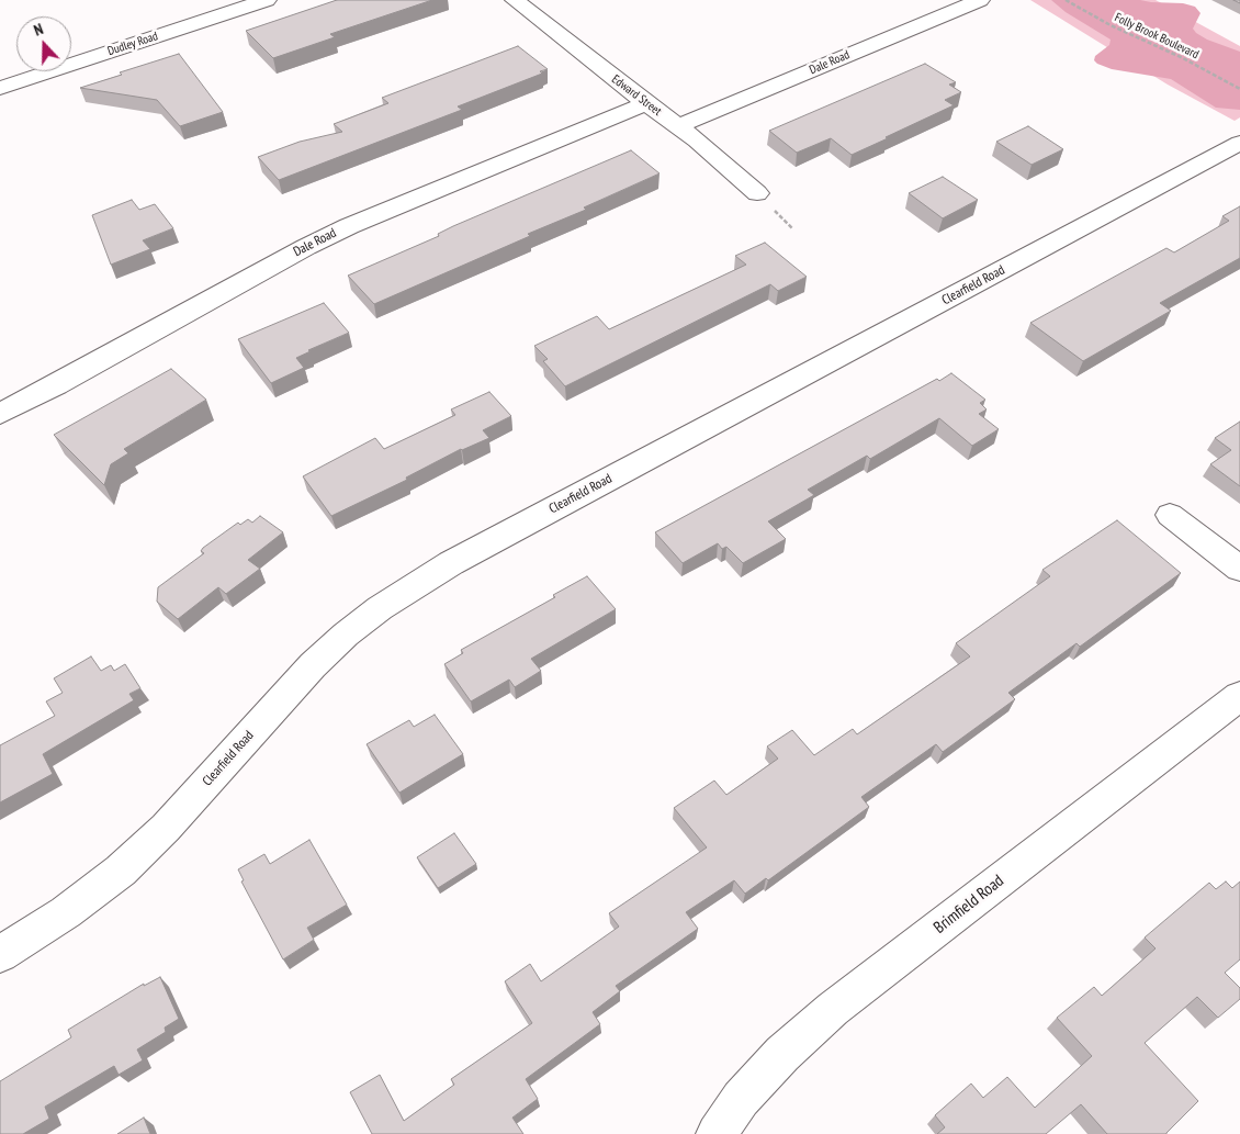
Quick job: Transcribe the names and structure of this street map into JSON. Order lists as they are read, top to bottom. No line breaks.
{"streets":{"street":["Dudley Road","Dale Road","Edward Street","Clearfield Road","Brimfield Road"],"path":["Folly Brook Boulevard"]},"crossings":[["Dale Road","Edward Street"]],"north":"top"}
